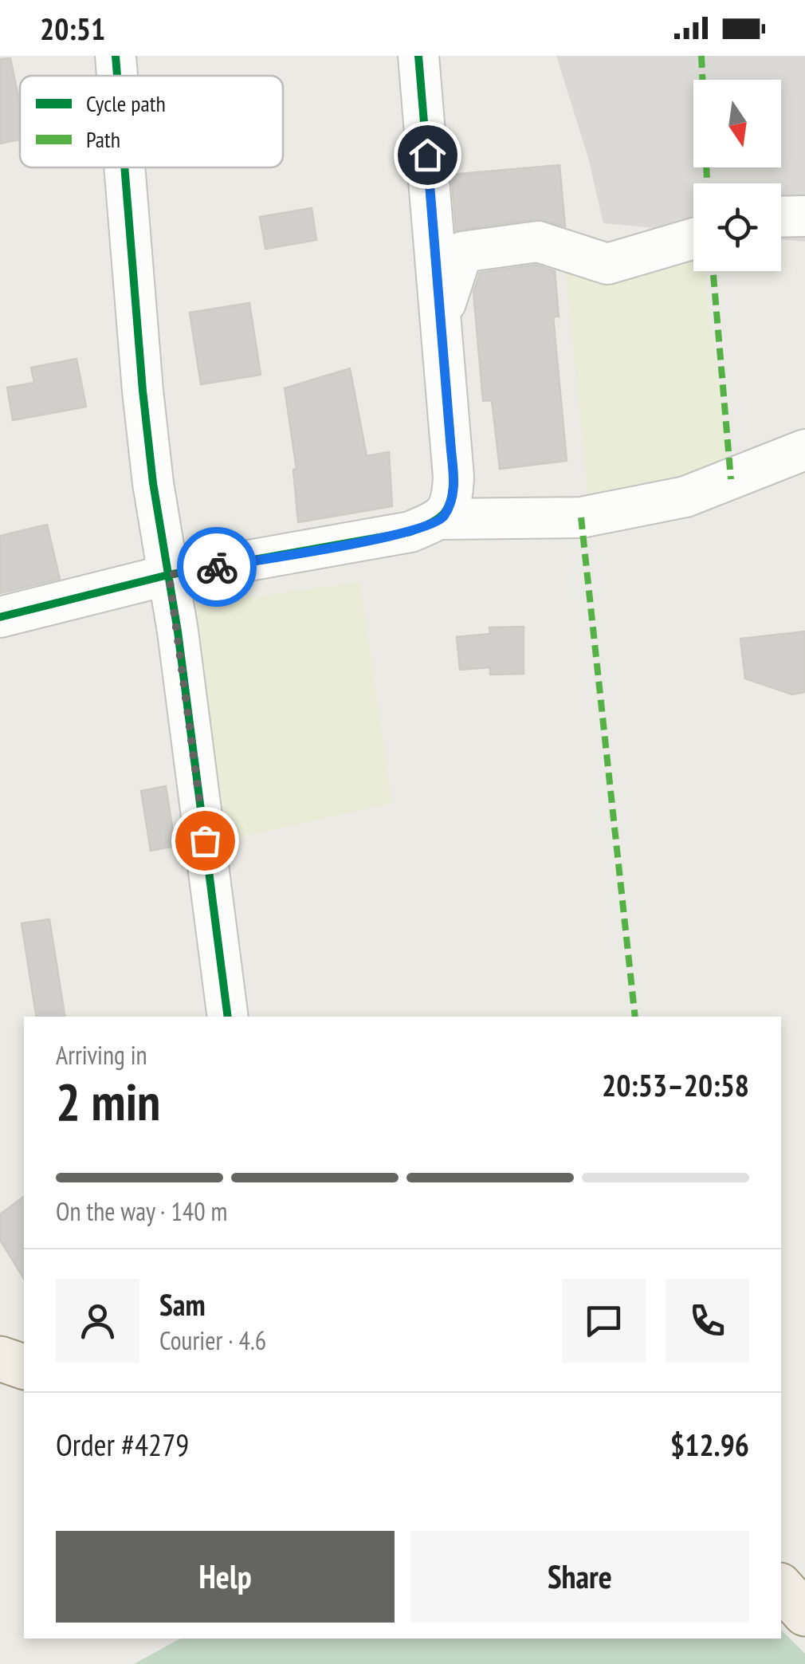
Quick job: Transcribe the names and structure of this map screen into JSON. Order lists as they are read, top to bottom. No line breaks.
{"legend":["Cycle path","Path"],"north":"bottom","page":{"status":"20:51","heading":["2 min","Arriving in","20:53–20:58"],"panel":["Sam","Courier · 4.6","Order #4279","$12.96"],"bar":"On the way · 140 m","buttons":["Help","Share"]}}
